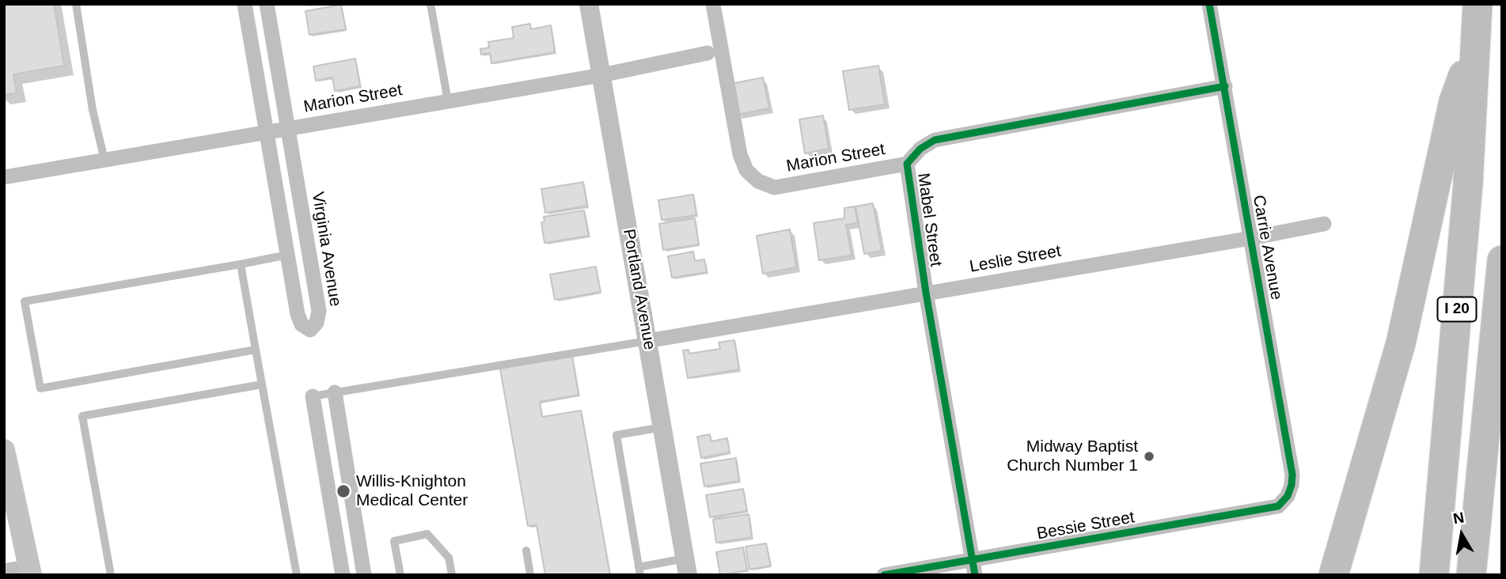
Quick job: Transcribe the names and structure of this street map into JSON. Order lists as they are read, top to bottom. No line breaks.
{"streets":{"highway":["I 20"],"street":["Marion Street","Mabel Street","Carrie Avenue","Virginia Avenue","Leslie Street","Portland Avenue","Bessie Street"]},"crossings":[["Marion Street","Mabel Street"],["Marion Street","Virginia Avenue"],["Marion Street","Portland Avenue"],["Mabel Street","Carrie Avenue"],["Mabel Street","Leslie Street"],["Mabel Street","Bessie Street"],["Carrie Avenue","Leslie Street"],["Carrie Avenue","Bessie Street"],["Leslie Street","Portland Avenue"]],"places":["Midway Baptist Church Number 1","Willis-Knighton Medical Center"],"north":"top"}
